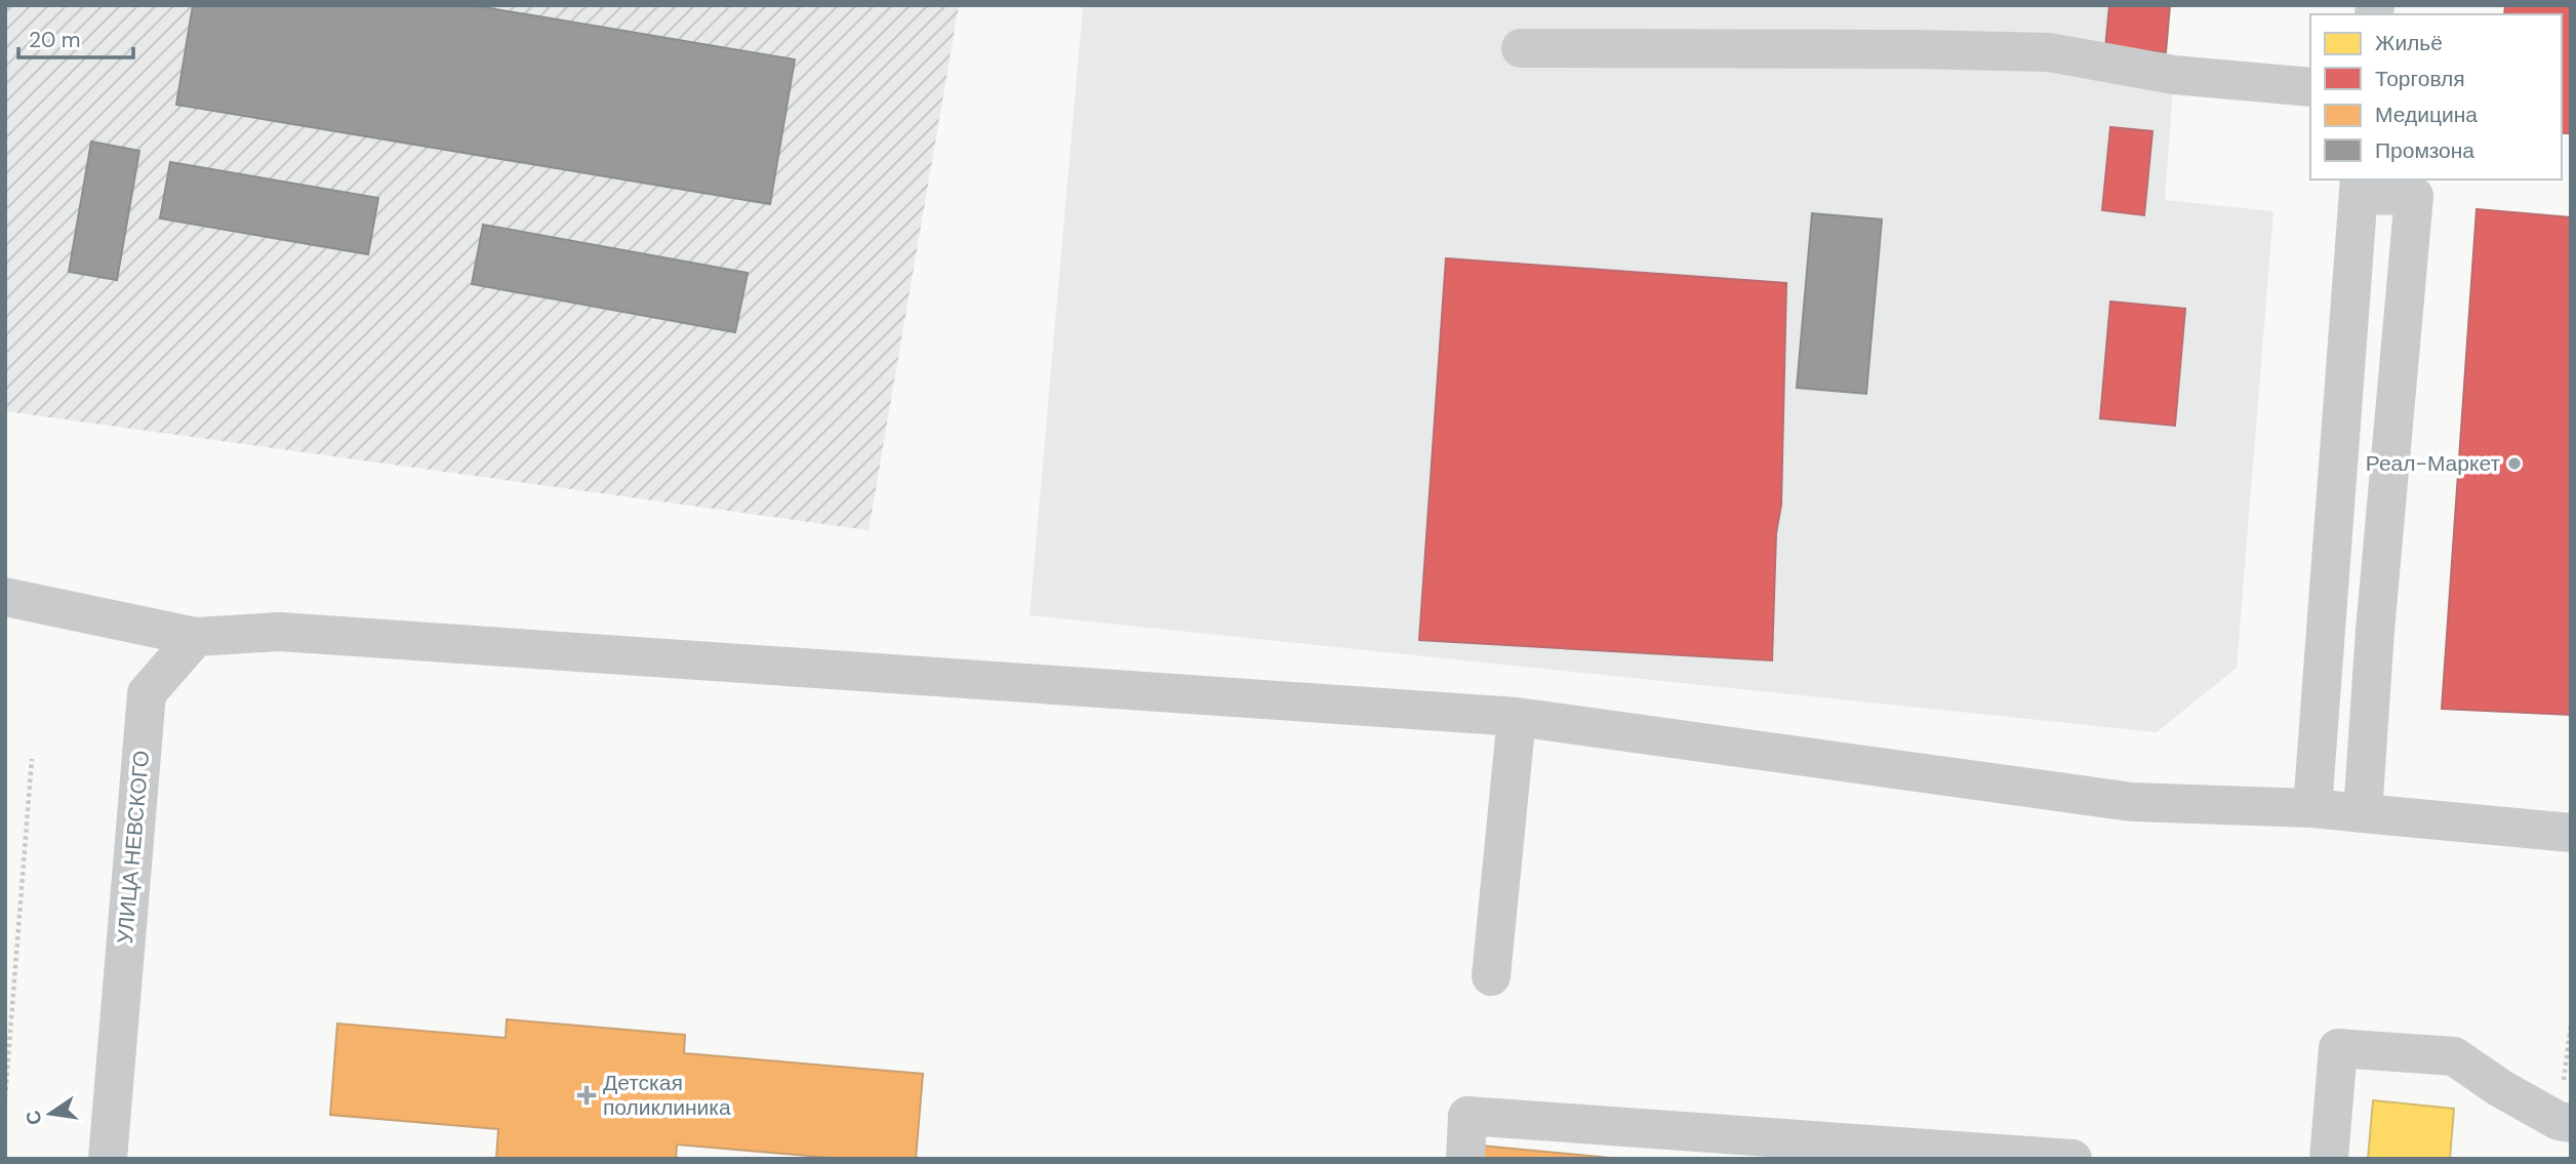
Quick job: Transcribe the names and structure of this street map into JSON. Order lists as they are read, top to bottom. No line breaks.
{"streets":{"street":["УЛИЦА НЕВСКОГО"]},"places":{"other":["Реал-Маркет"],"health":["Детская поликлиника"]},"legend":["Жильё","Торговля","Медицина","Промзона"],"scale_bar":"20 m","north":"left"}
